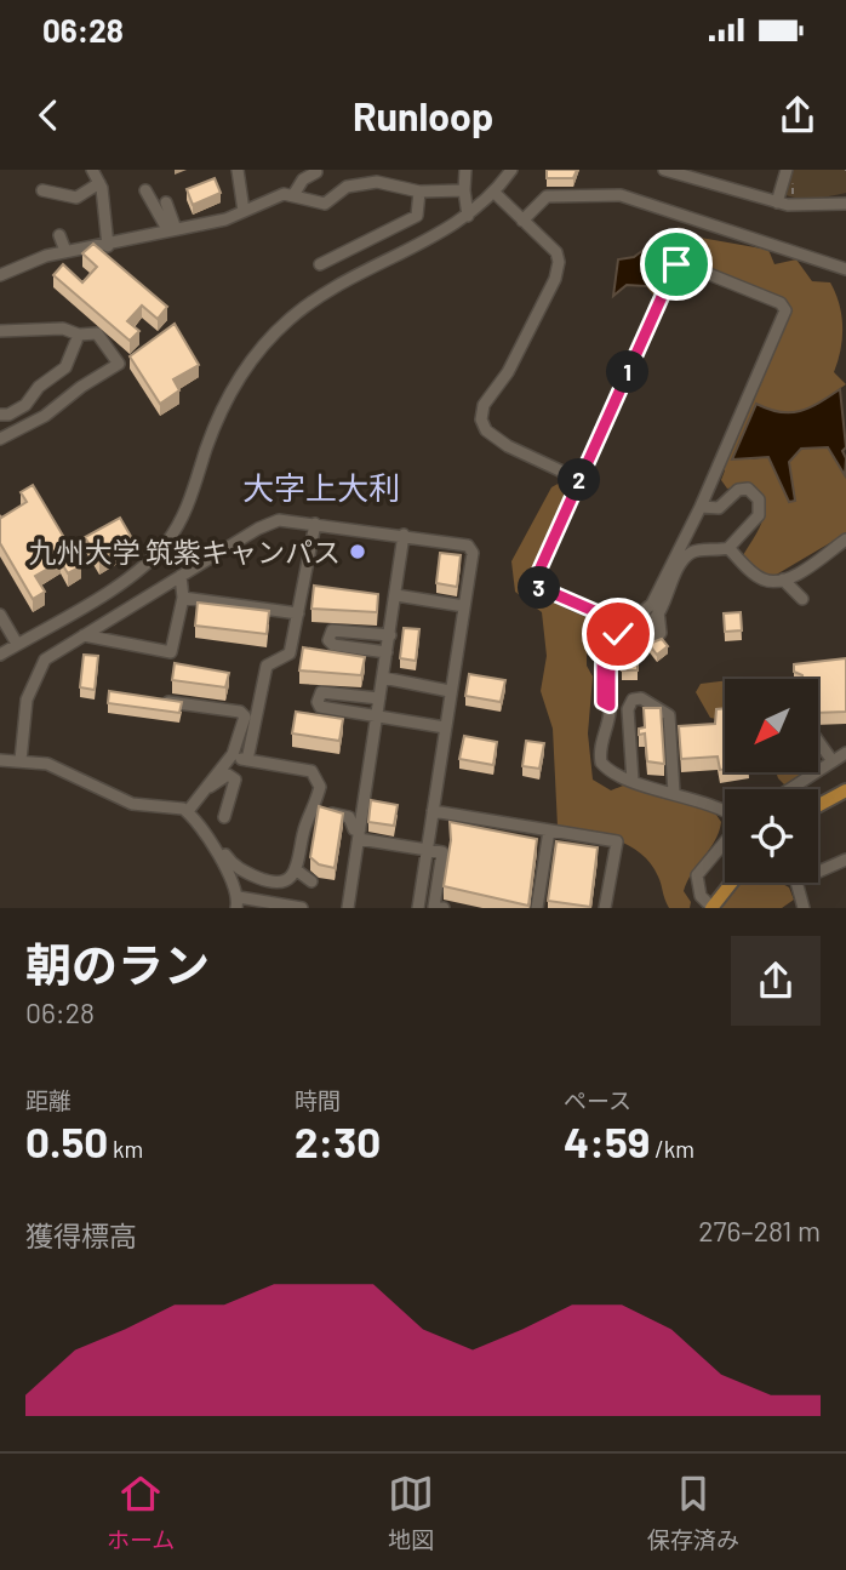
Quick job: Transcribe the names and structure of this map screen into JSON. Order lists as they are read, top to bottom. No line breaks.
{"districts":["大字上大利"],"places":["九州大学 筑紫キャンパス"],"north":"bottom left","page":{"status":"06:28","header":"Runloop","pins":["1","2","3"],"heading":["朝のラン","06:28"],"stats":[["距離","0.50 km"],["時間","2:30"],["ペース","4:59 /km"]],"chart":["獲得標高","276–281 m"],"tabs":["ホーム","地図","保存済み"]}}
